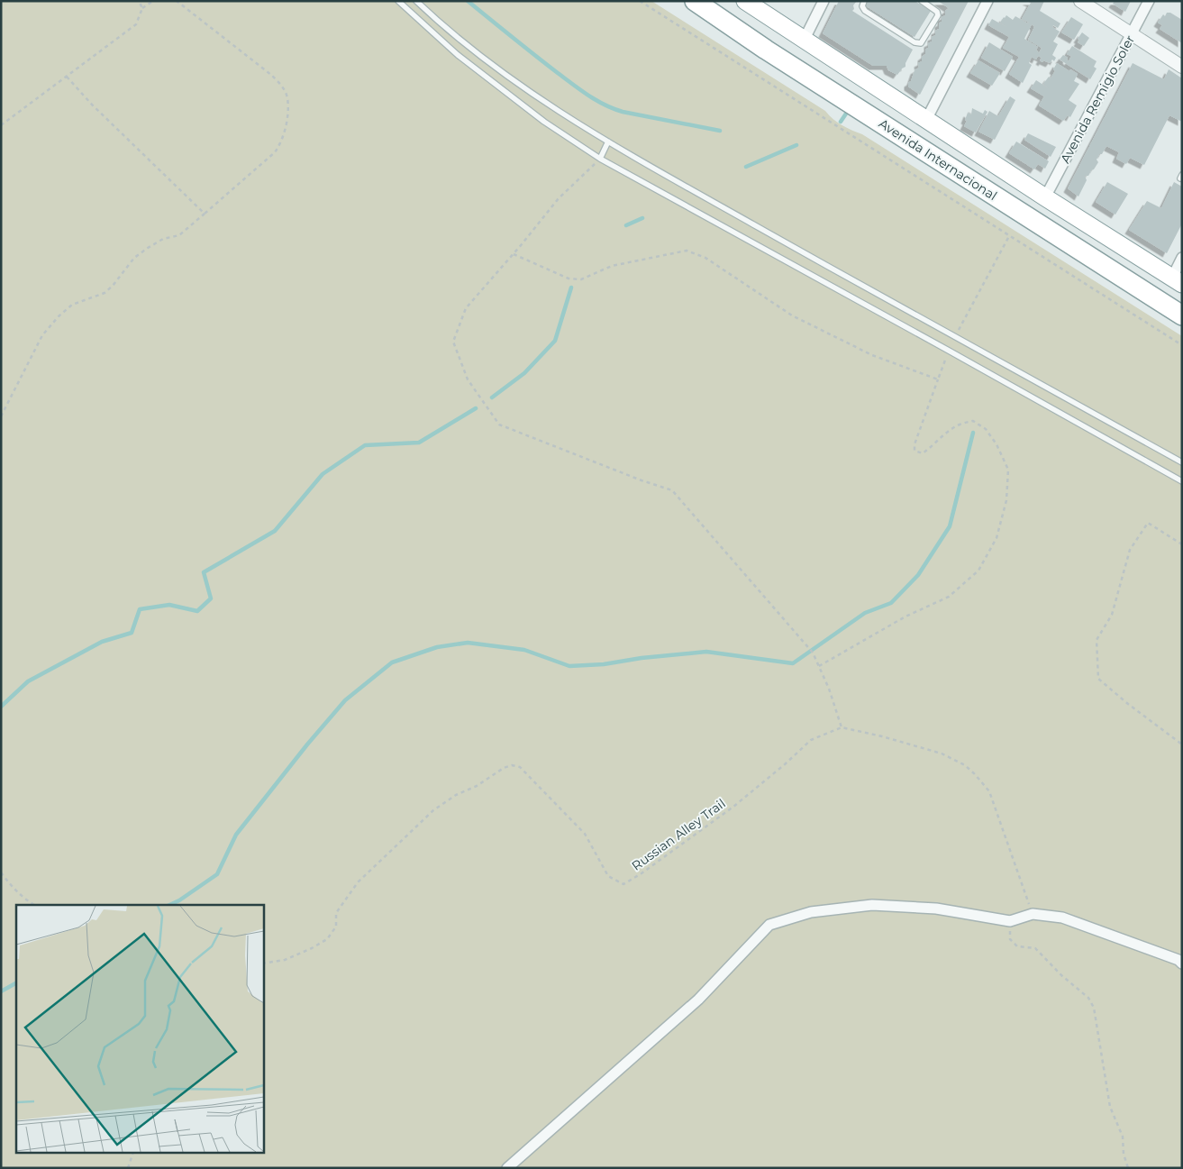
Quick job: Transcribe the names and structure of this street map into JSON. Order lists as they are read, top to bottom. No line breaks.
{"streets":{"highway":["Avenida Internacional"],"street":["Avenida Remigio Soler"],"path":["Russian Alley Trail"]}}
